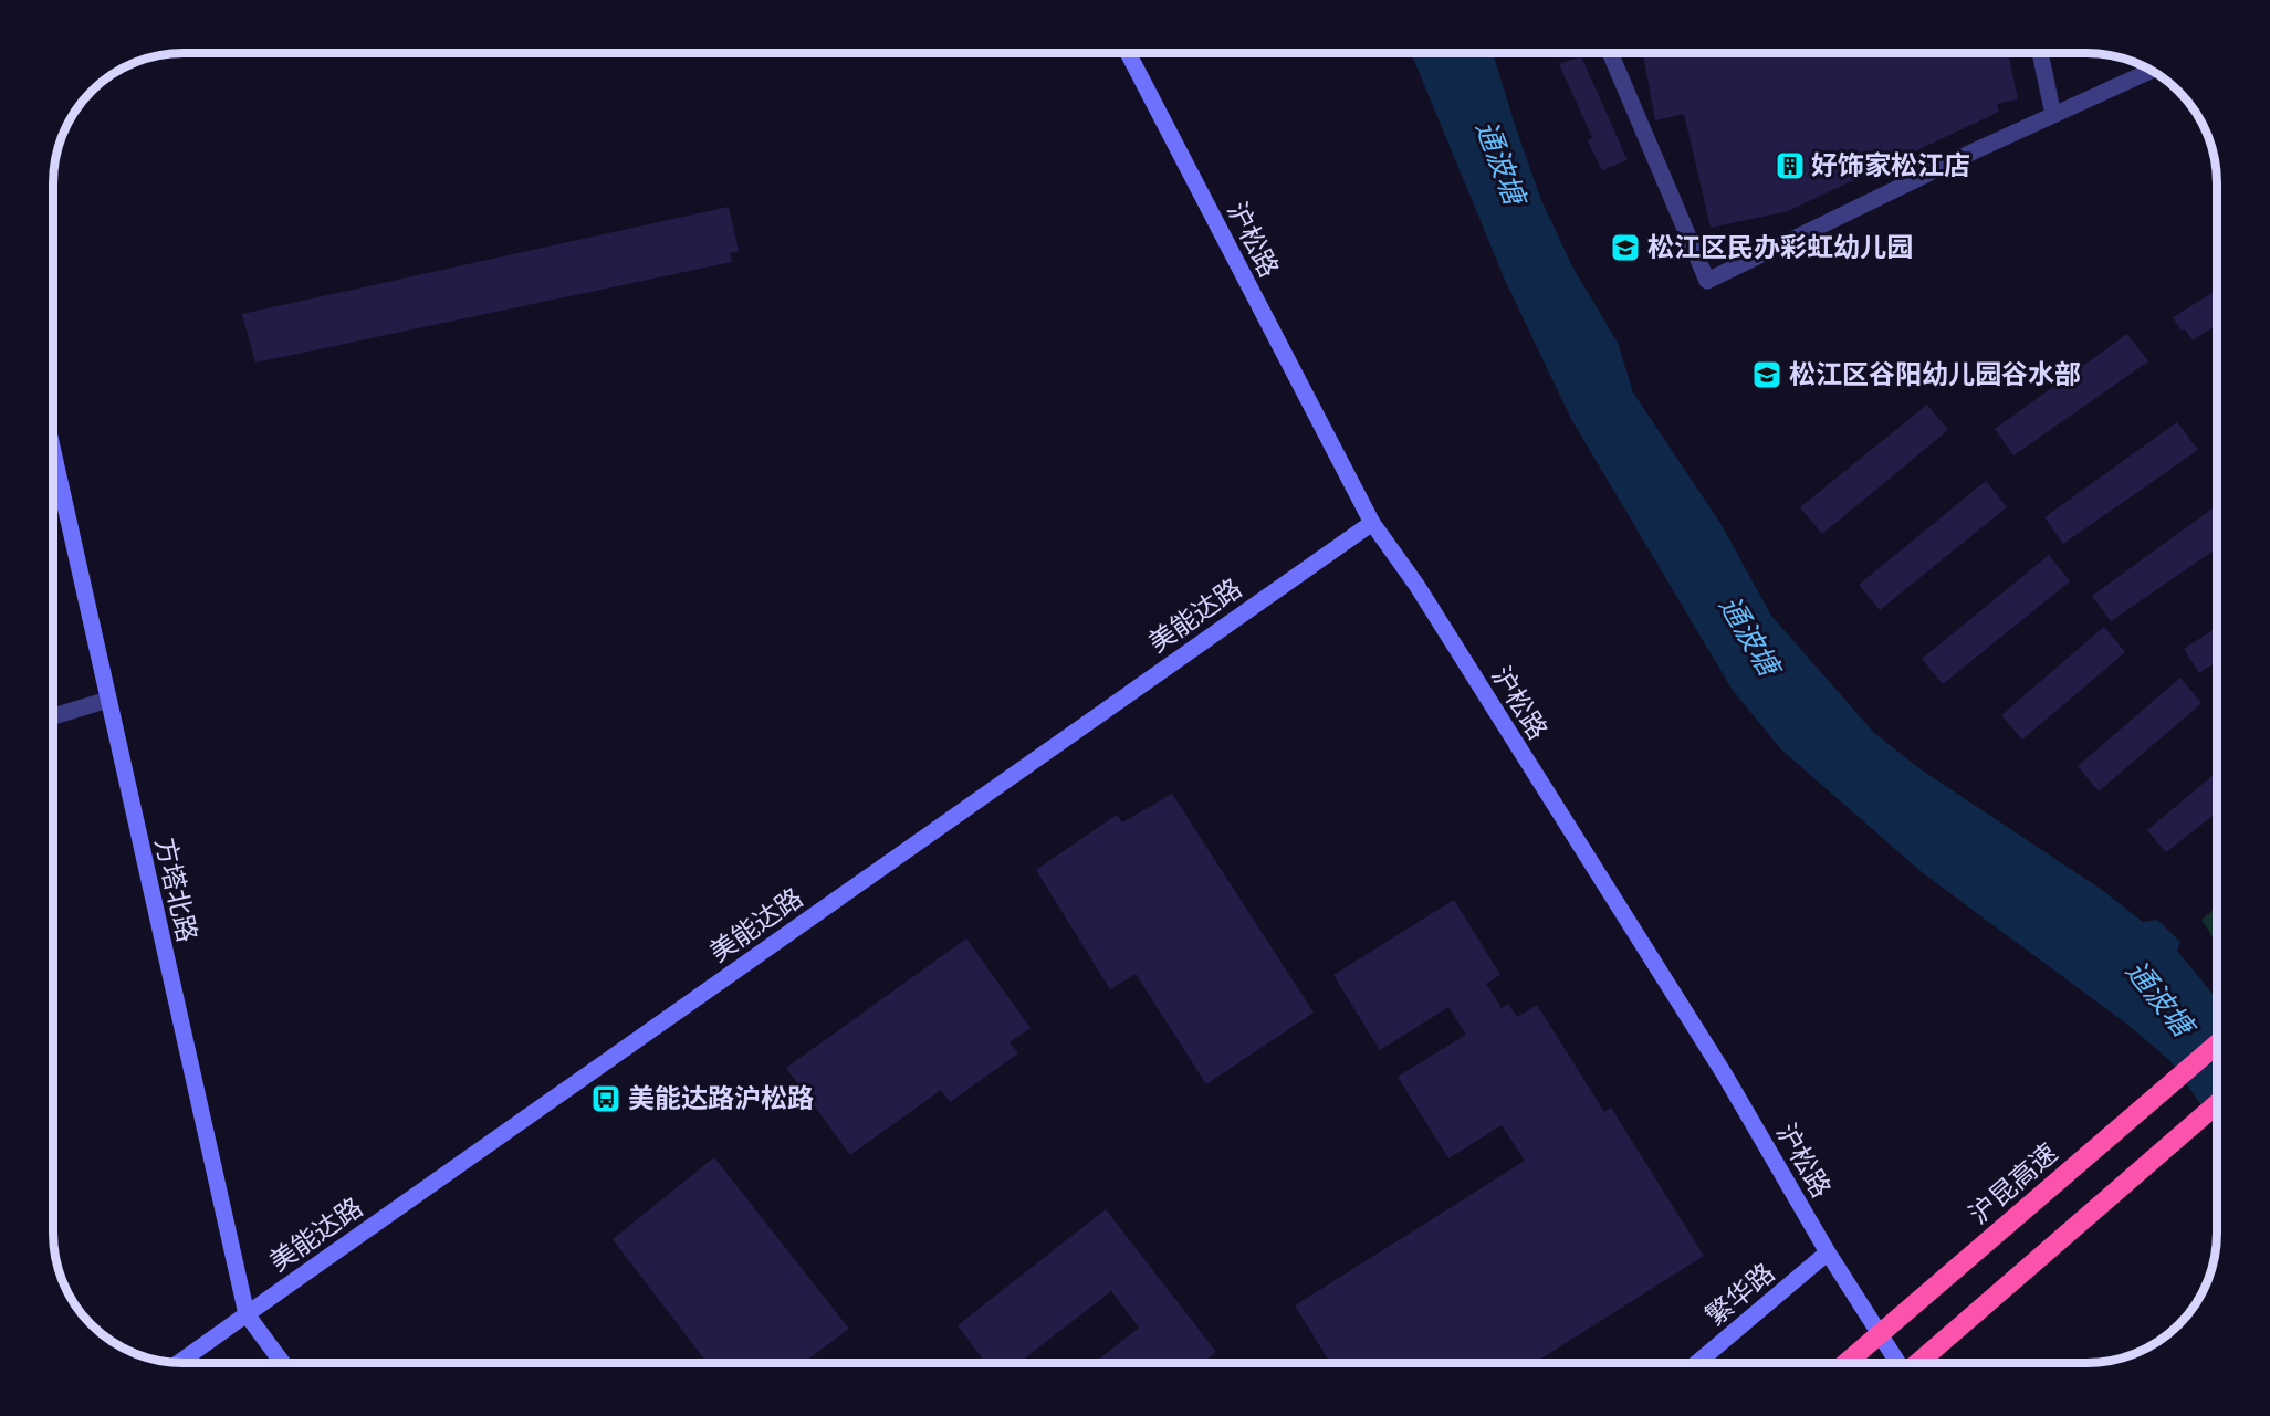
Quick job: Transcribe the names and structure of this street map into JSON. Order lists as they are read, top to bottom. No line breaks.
{"streets":{"highway":["沪昆高速"],"main road":["沪松路","美能达路","方塔北路","繁华路"]},"crossings":[["沪松路","美能达路"],["沪松路","繁华路"],["美能达路","方塔北路"]],"water":["通波塘"],"places":{"building":["好饰家松江店"],"school or university":["松江区民办彩虹幼儿园","松江区谷阳幼儿园谷水部"],"bus stop":["美能达路沪松路"]}}
